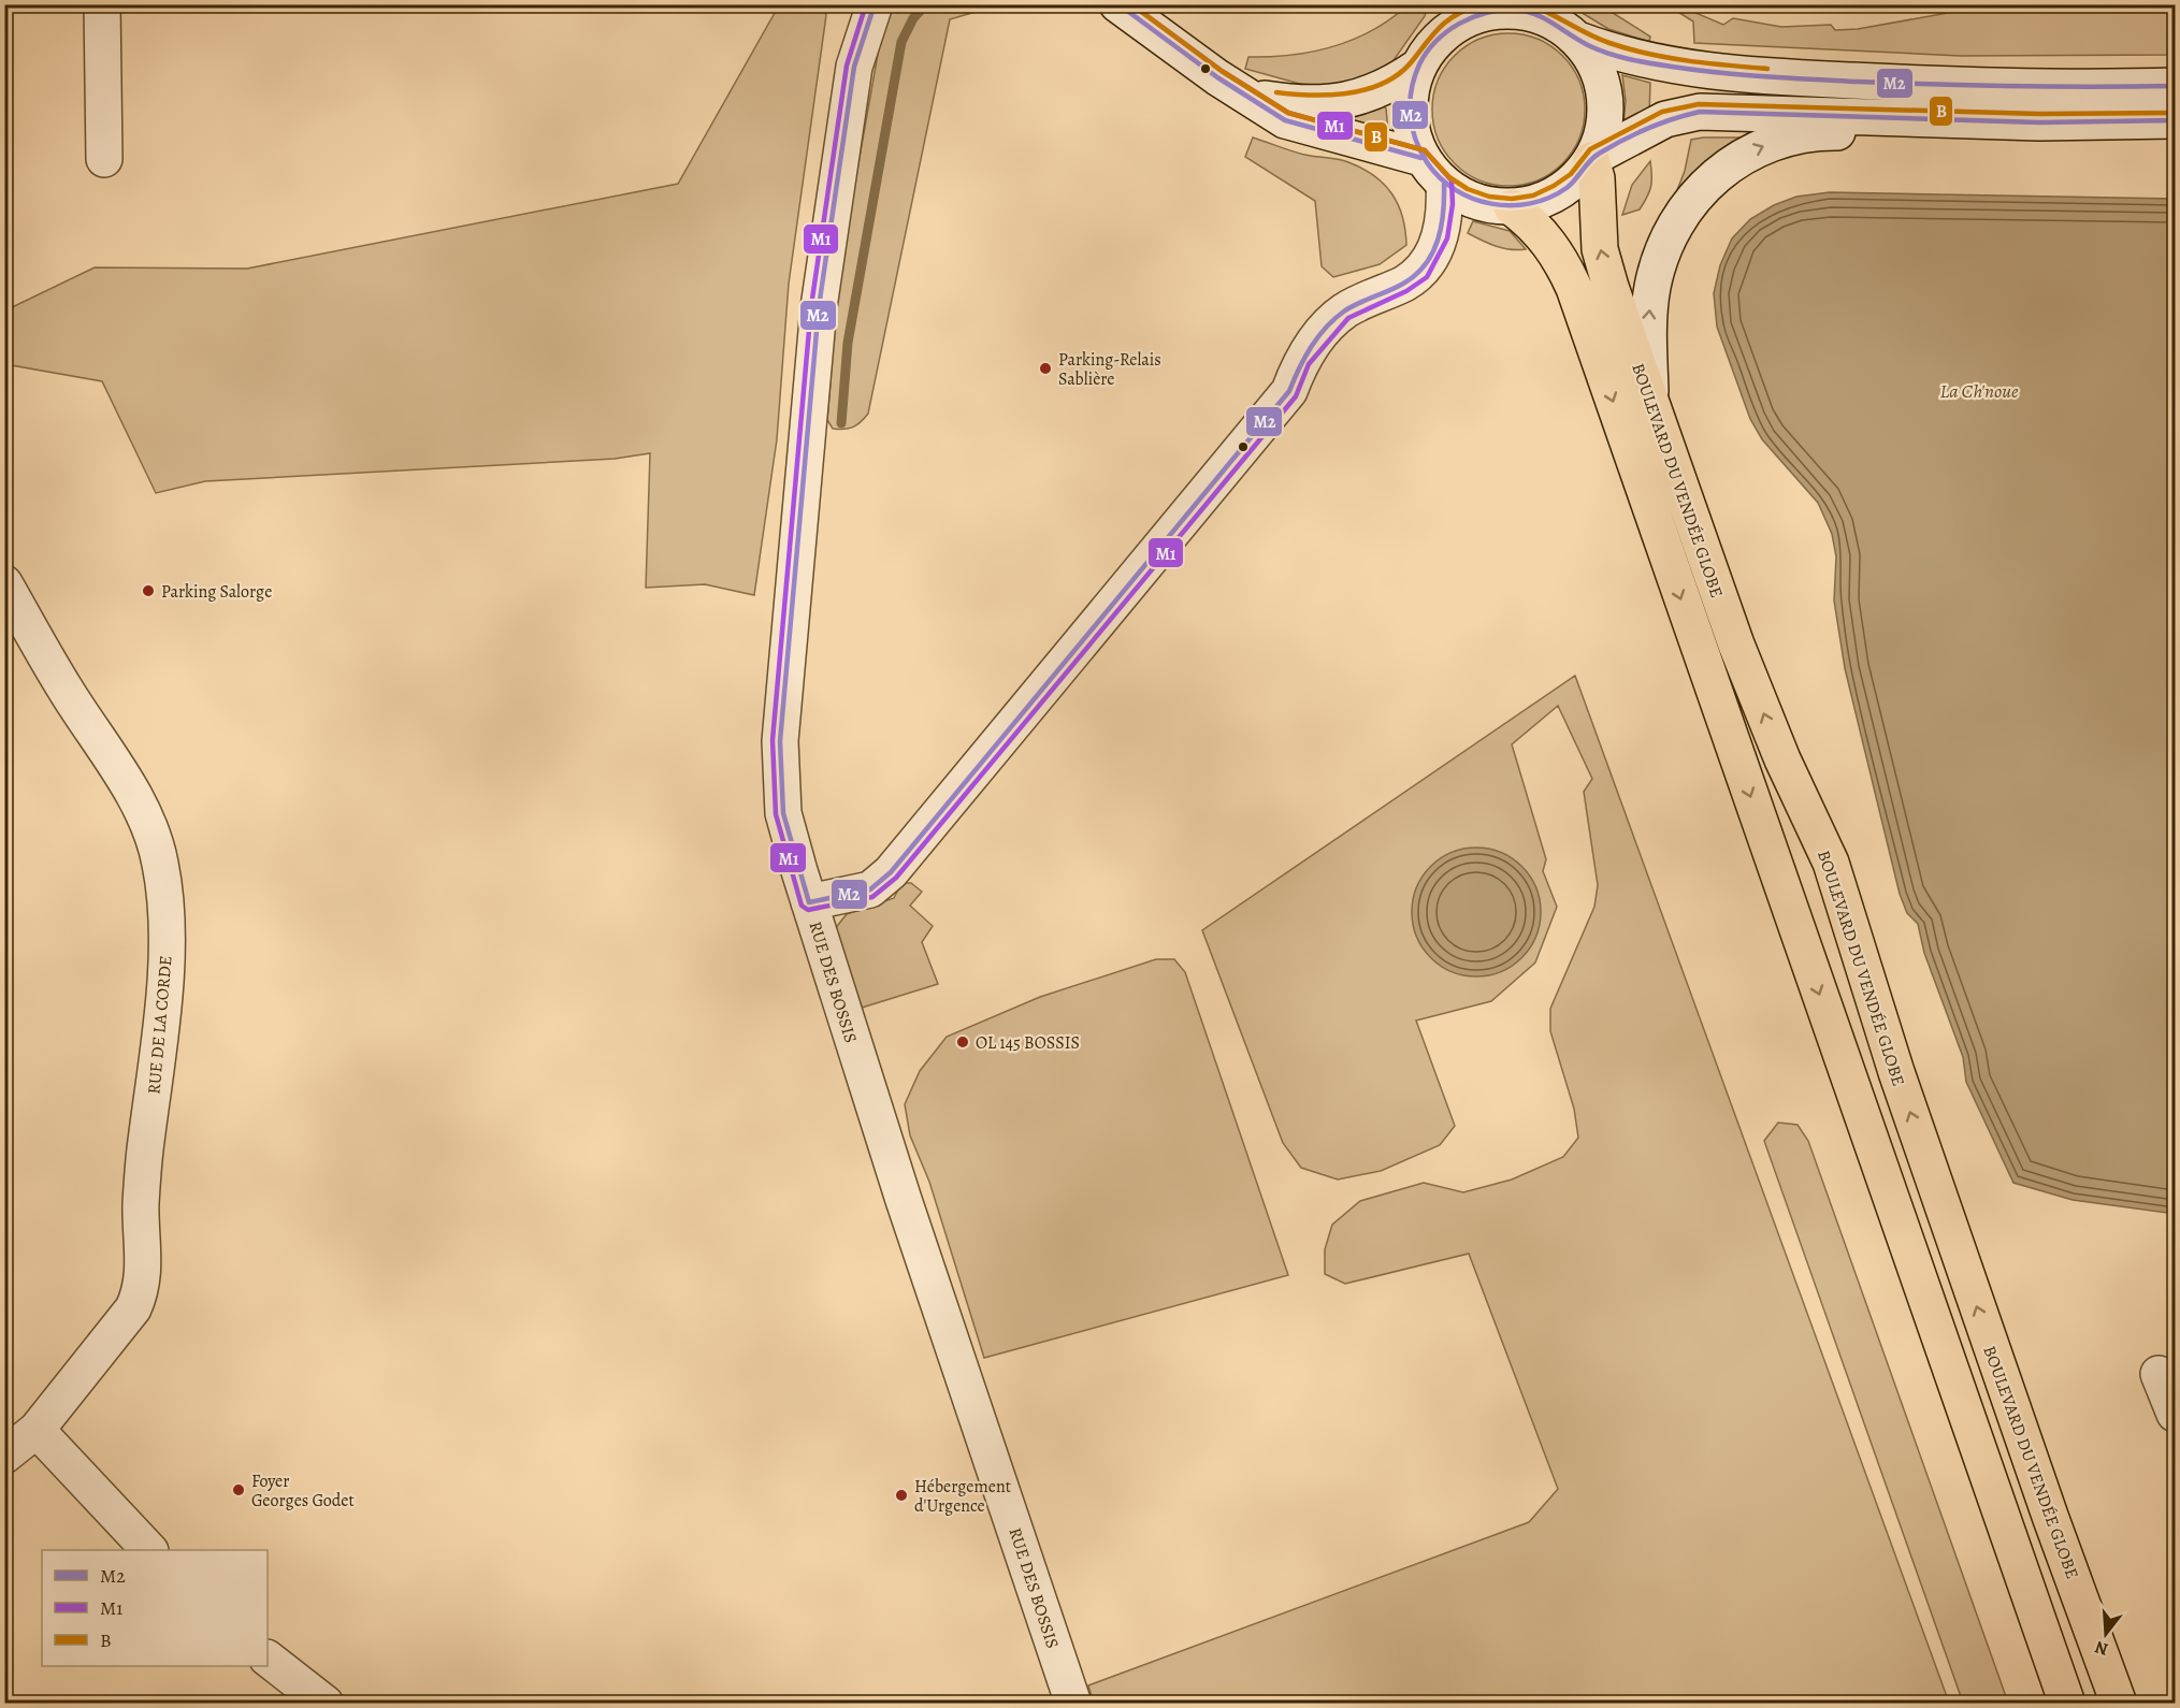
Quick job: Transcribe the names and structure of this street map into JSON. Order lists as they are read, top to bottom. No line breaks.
{"streets":{"main road":["BOULEVARD DU VENDÉE GLOBE"],"street":["RUE DES BOSSIS","RUE DE LA CORDE"]},"water":["La Ch'noue"],"places":["Parking-Relais Sablière","Parking Salorge","OL 145 BOSSIS","Foyer Georges Godet","Hébergement d'Urgence"],"lines":["transit line M2","transit line M1","transit line B"],"legend":["M2","M1","B"],"north":"bottom"}
